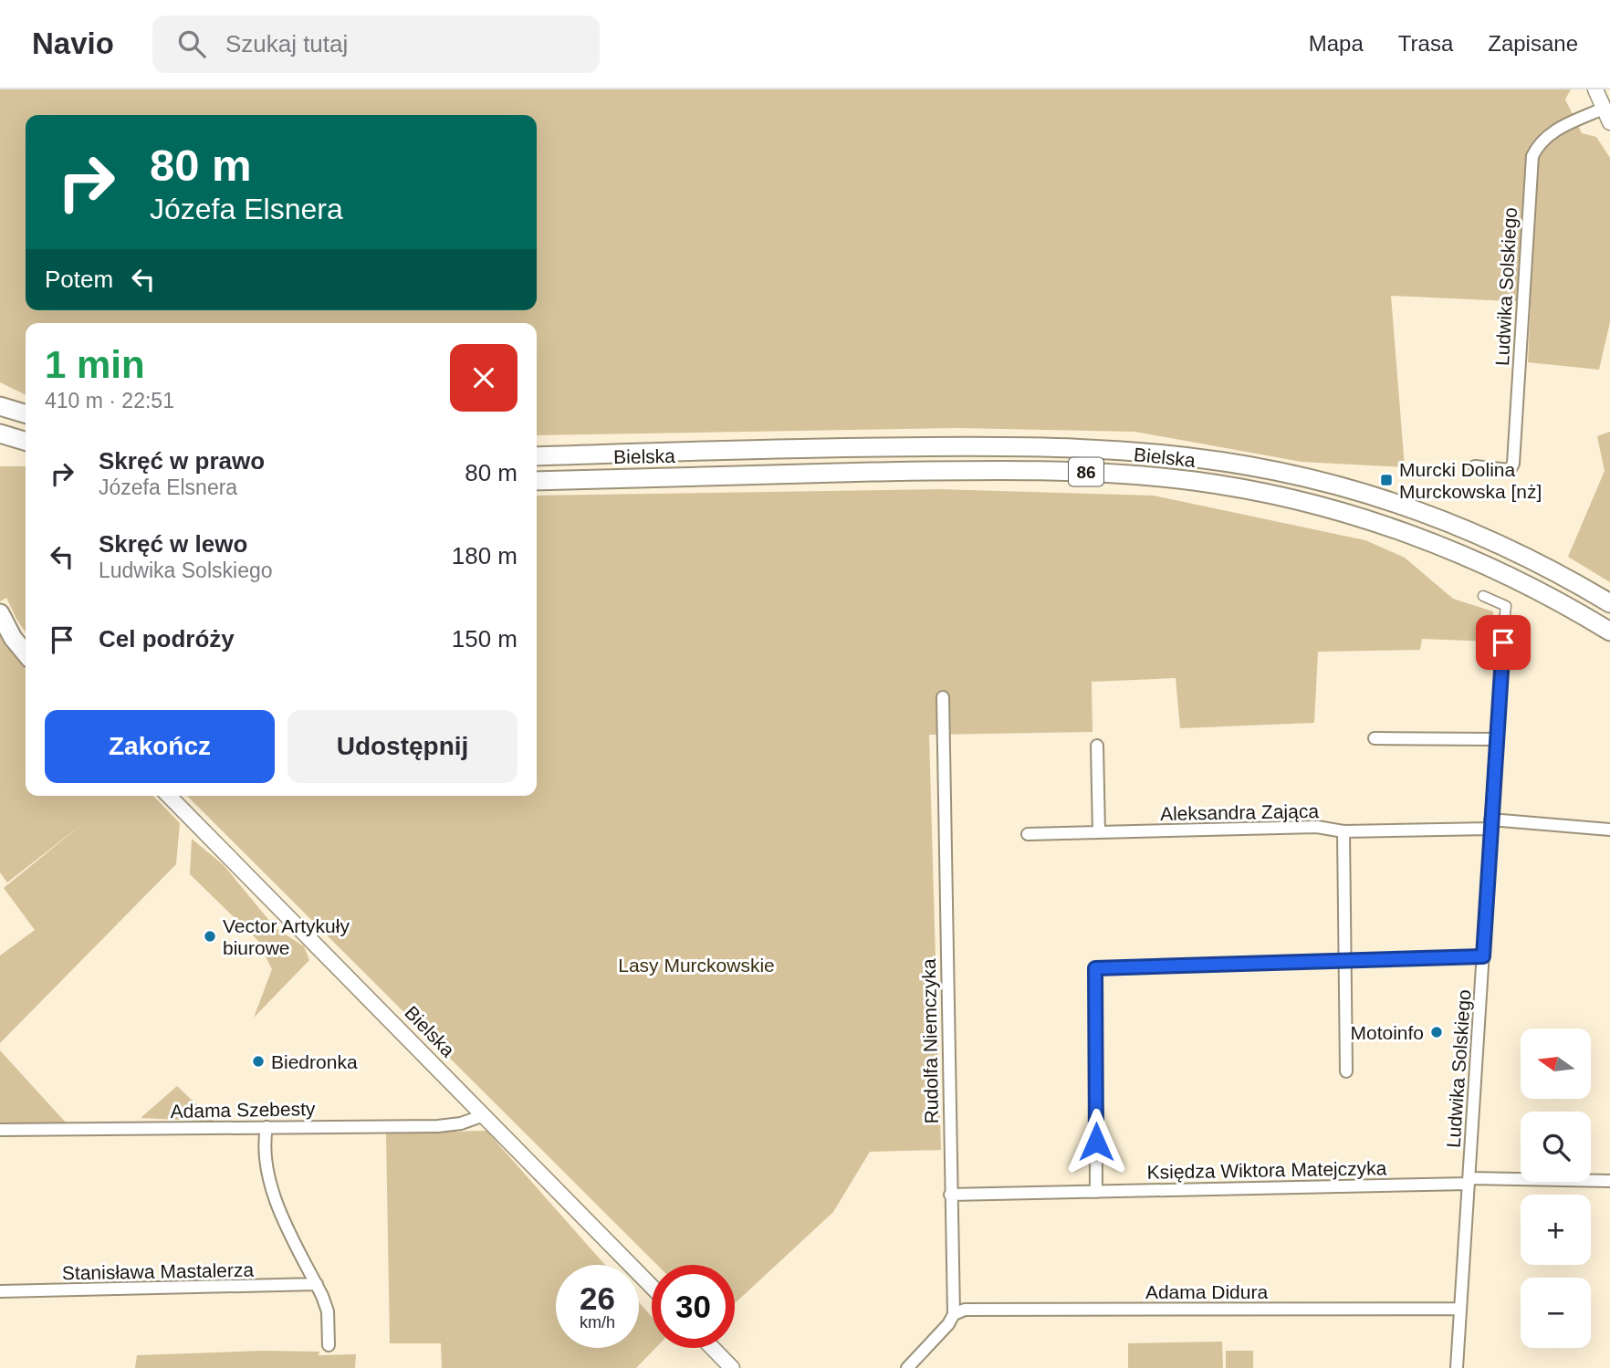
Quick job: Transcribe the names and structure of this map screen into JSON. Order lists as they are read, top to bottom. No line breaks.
{"streets":{"main road":["Bielska","86"],"street":["Ludwika Solskiego","Aleksandra Zająca","Rudolfa Niemczyka","Adama Szebesty","Księdza Wiktora Matejczyka","Stanisława Mastalerza","Adama Didura"]},"crossings":[["Ludwika Solskiego","Aleksandra Zająca"],["Ludwika Solskiego","Księdza Wiktora Matejczyka"],["Ludwika Solskiego","Adama Didura"],["Bielska","Adama Szebesty"],["Rudolfa Niemczyka","Księdza Wiktora Matejczyka"],["Rudolfa Niemczyka","Adama Didura"]],"parks":["Lasy Murckowskie"],"places":{"transit":["Murcki Dolina Murckowska [nż]"],"other":["Vector Artykuły biurowe","Motoinfo","Biedronka"]},"north":"left","page":{"header":"Navio","search":"Szukaj tutaj","nav":["Mapa","Trasa","Zapisane"],"turn":["80 m","Józefa Elsnera"],"then":"Potem","heading":["1 min","410 m · 22:51"],"list":[{"name":"Skręć w prawo","note":"Józefa Elsnera","value":"80 m"},{"name":"Skręć w lewo","note":"Ludwika Solskiego","value":"180 m"},{"name":"Cel podróży","value":"150 m"}],"buttons":["Zakończ","Udostępnij"],"map_buttons":["+","−"],"speed":"26 km/h","limit":"30"}}
